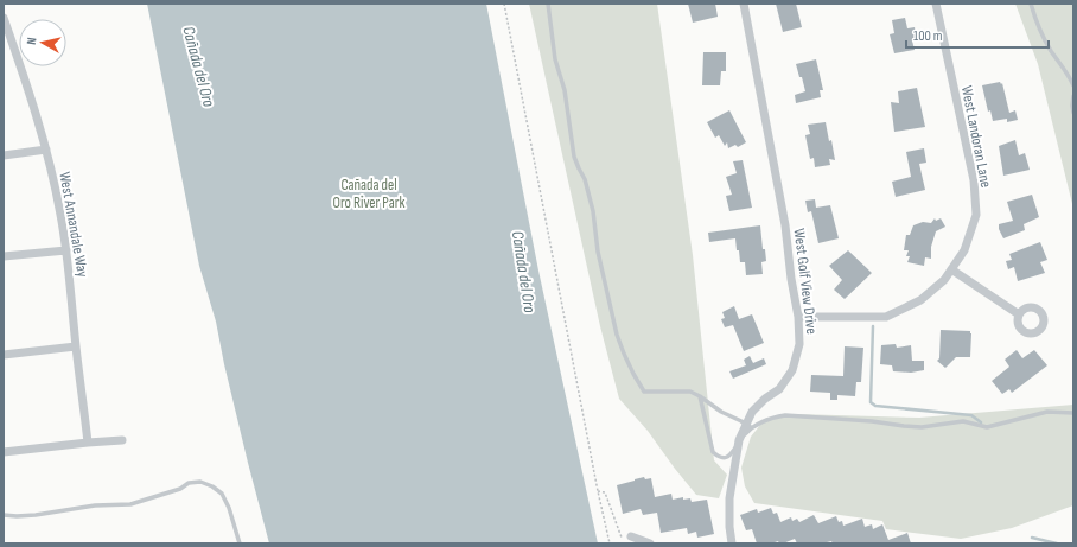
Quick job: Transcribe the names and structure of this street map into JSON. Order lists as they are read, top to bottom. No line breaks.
{"streets":{"street":["West Landoran Lane","West Annandale Way","West Golf View Drive"]},"crossings":[["West Landoran Lane","West Golf View Drive"]],"water":["Cañada del Oro"],"parks":["Cañada del Oro River Park"],"scale_bar":"100 m","north":"left"}
